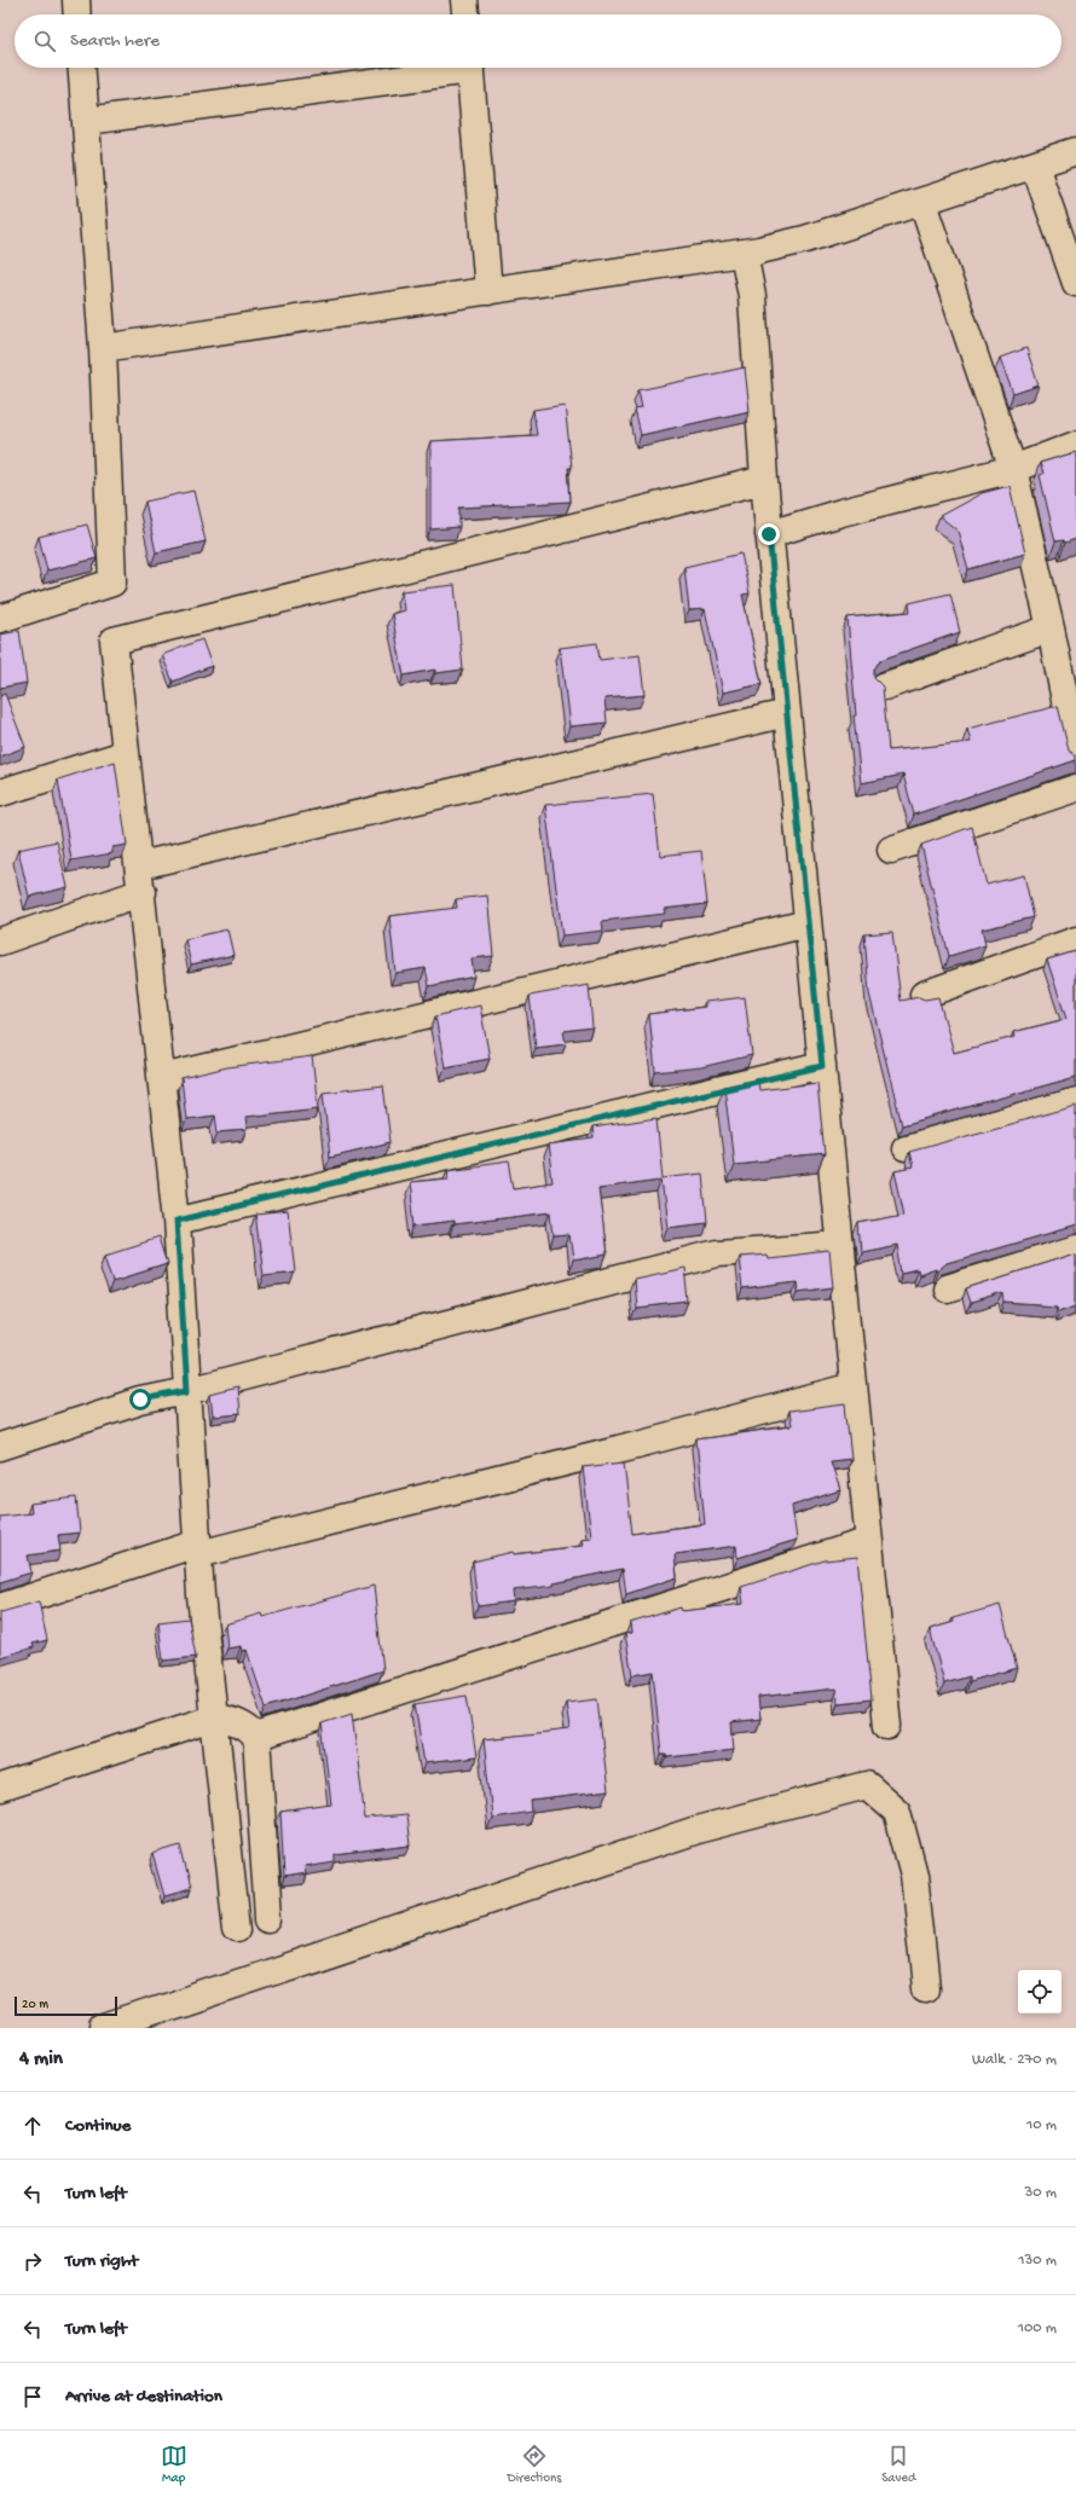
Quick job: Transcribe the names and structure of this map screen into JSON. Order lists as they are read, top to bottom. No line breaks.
{"scale_bar":"20 m","page":{"search":"Search here","scale":"20 m","heading":["4 min","Walk · 270 m"],"list":[["Continue","10 m"],["Turn left","30 m"],["Turn right","130 m"],["Turn left","100 m"],"Arrive at destination"],"nav":["Map","Directions","Saved"]}}
